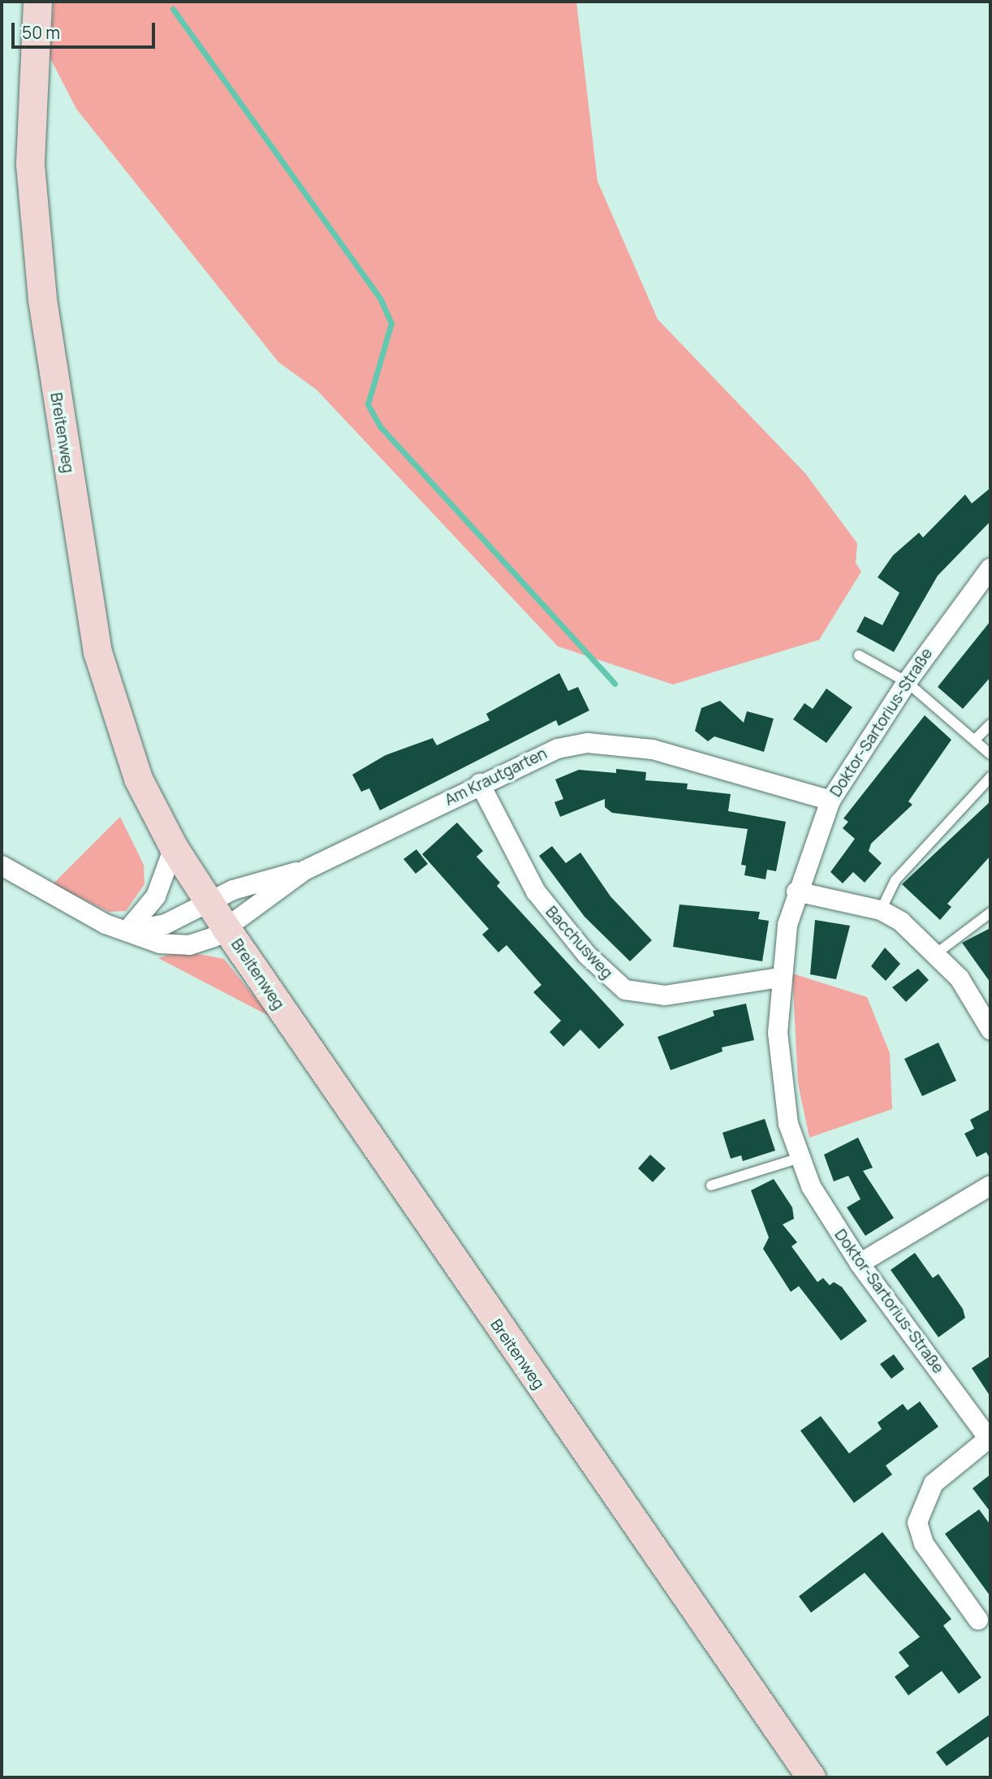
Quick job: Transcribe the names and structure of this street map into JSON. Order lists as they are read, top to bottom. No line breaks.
{"streets":{"main road":["Breitenweg"],"street":["Doktor-Sartorius-Straße","Am Krautgarten","Bacchusweg"]},"crossings":[["Breitenweg","Am Krautgarten"],["Doktor-Sartorius-Straße","Am Krautgarten"],["Doktor-Sartorius-Straße","Bacchusweg"],["Am Krautgarten","Bacchusweg"]],"scale_bar":"50 m"}
